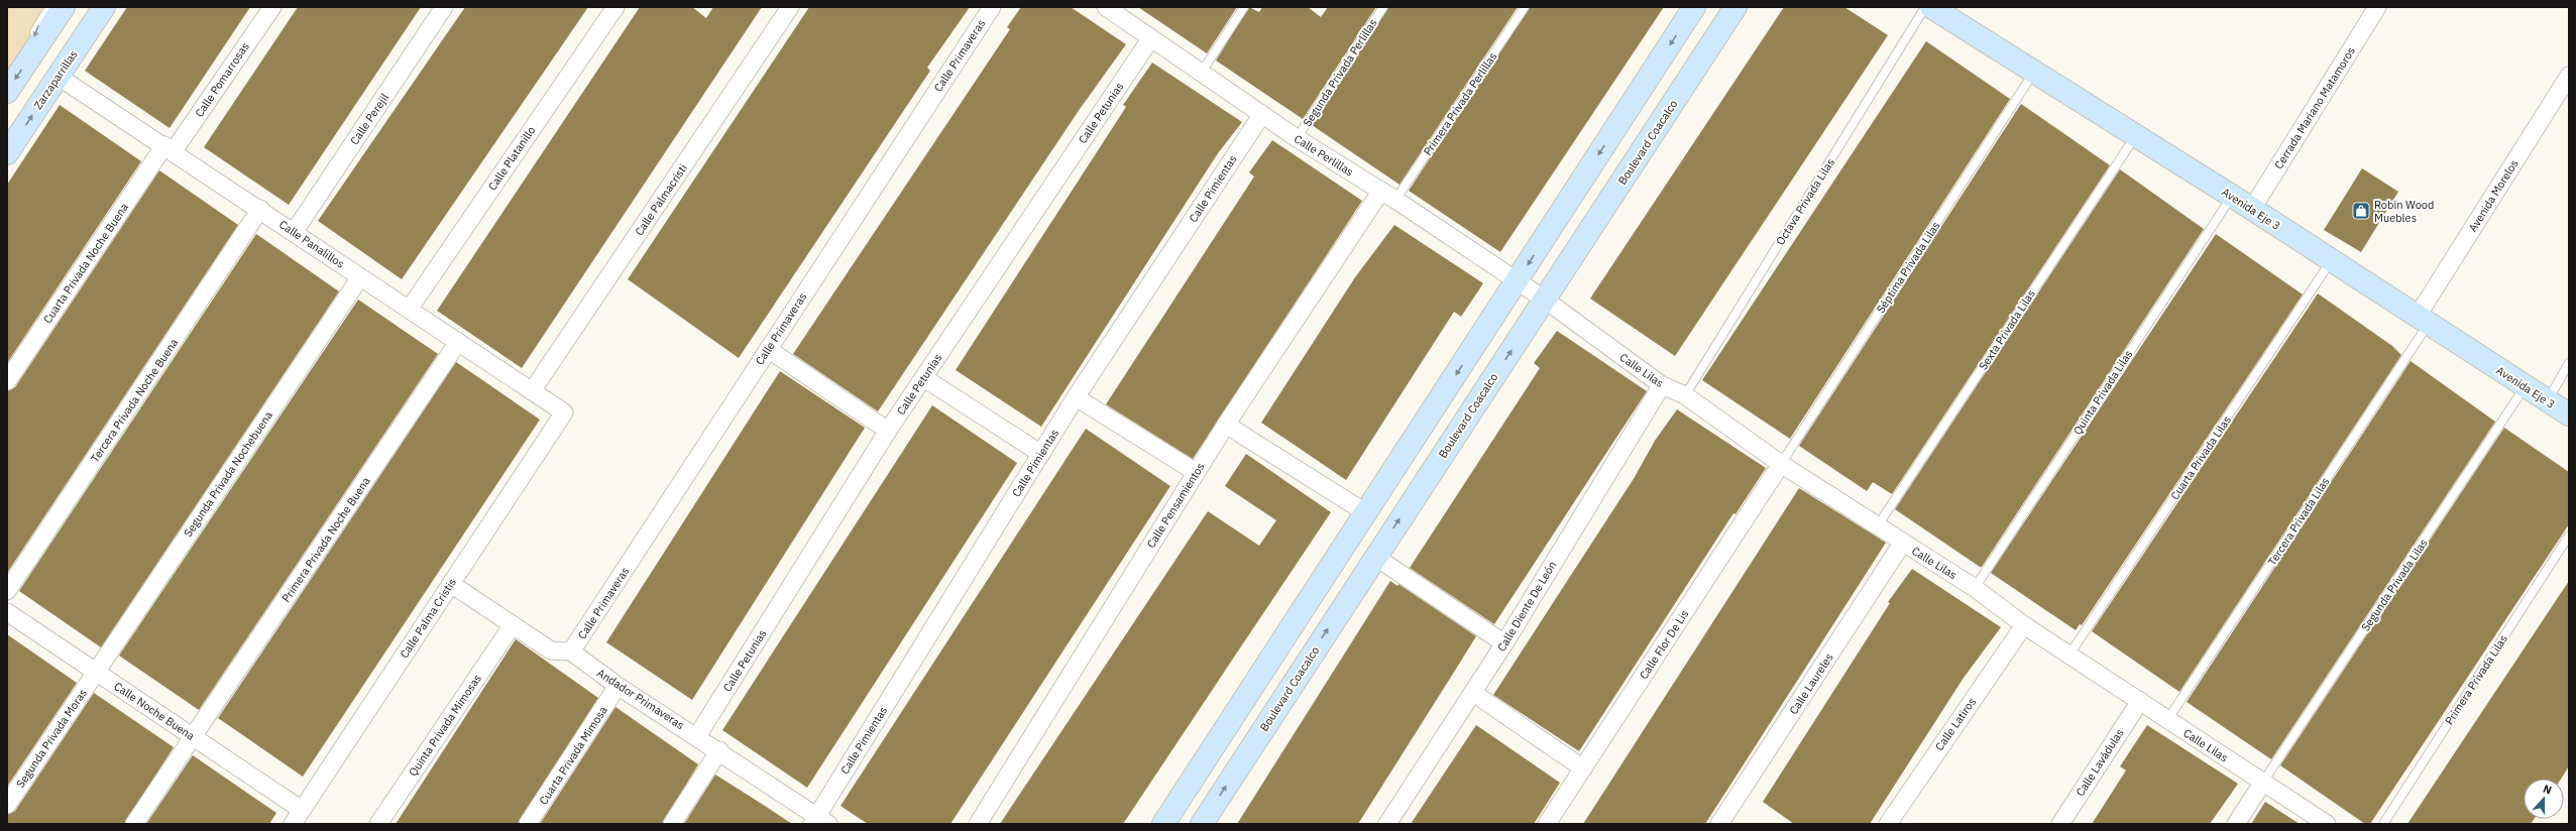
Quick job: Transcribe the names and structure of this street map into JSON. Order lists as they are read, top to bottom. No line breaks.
{"streets":{"main road":["Zarzaparrillas","Boulevard Coacalco","Avenida Eje 3"],"street":["Calle Primaveras","Calle Pomarrosas","Cerrada Mariano Matamoros","Calle Petunias","Calle Perejil","Calle Perlillas","Calle Platanillo","Calle Pimientas","Avenida Morelos","Calle Palmacristi","Calle Panalillos","Cuarta Privada Noche Buena","Calle Lilas","Tercera Privada Noche Buena","Segunda Privada Nochebuena","Calle Pensamientos","Primera Privada Noche Buena","Calle Diente De León","Calle Palma Cristis","Calle Flor De Lis","Calle Laureles","Andador Primaveras","Calle Noche Buena","Calle Latiros","Quinta Privada Mimosas","Segunda Privada Moras","Cuarta Privada Mimosa","Calle Lavádulas"],"lane":["Segunda Privada Perlillas","Primera Privada Perlillas","Octava Privada Lilas","Séptima Privada Lilas","Sexta Privada Lilas","Quinta Privada Lilas","Cuarta Privada Lilas","Tercera Privada Lilas","Segunda Privada Lilas","Primera Privada Lilas"]},"crossings":[["Calle Primaveras","Andador Primaveras"],["Segunda Privada Perlillas","Calle Perlillas"],["Zarzaparrillas","Calle Panalillos"],["Calle Pomarrosas","Calle Panalillos"],["Calle Pomarrosas","Cuarta Privada Noche Buena"],["Primera Privada Perlillas","Calle Perlillas"],["Cerrada Mariano Matamoros","Avenida Eje 3"],["Calle Petunias","Calle Perlillas"],["Calle Petunias","Andador Primaveras"],["Calle Perejil","Calle Panalillos"],["Boulevard Coacalco","Calle Perlillas"],["Boulevard Coacalco","Calle Lilas"],["Calle Perlillas","Calle Pimientas"],["Calle Perlillas","Calle Lilas"],["Calle Perlillas","Calle Pensamientos"],["Calle Platanillo","Calle Panalillos"],["Calle Pimientas","Andador Primaveras"],["Avenida Morelos","Avenida Eje 3"],["Avenida Morelos","Tercera Privada Lilas"],["Calle Palmacristi","Calle Panalillos"],["Octava Privada Lilas","Calle Lilas"],["Avenida Eje 3","Séptima Privada Lilas"],["Avenida Eje 3","Sexta Privada Lilas"],["Avenida Eje 3","Quinta Privada Lilas"],["Avenida Eje 3","Cuarta Privada Lilas"],["Avenida Eje 3","Tercera Privada Lilas"],["Avenida Eje 3","Segunda Privada Lilas"],["Calle Panalillos","Cuarta Privada Noche Buena"],["Calle Panalillos","Tercera Privada Noche Buena"],["Calle Panalillos","Segunda Privada Nochebuena"],["Calle Panalillos","Primera Privada Noche Buena"],["Calle Panalillos","Calle Palma Cristis"],["Séptima Privada Lilas","Calle Lilas"],["Séptima Privada Lilas","Calle Flor De Lis"],["Sexta Privada Lilas","Calle Lilas"],["Calle Lilas","Quinta Privada Lilas"],["Calle Lilas","Cuarta Privada Lilas"],["Calle Lilas","Tercera Privada Lilas"],["Calle Lilas","Segunda Privada Lilas"],["Calle Lilas","Calle Diente De León"],["Calle Lilas","Calle Flor De Lis"],["Calle Lilas","Calle Laureles"],["Calle Lilas","Calle Latiros"],["Calle Lilas","Calle Lavádulas"],["Segunda Privada Nochebuena","Calle Noche Buena"],["Segunda Privada Nochebuena","Segunda Privada Moras"],["Primera Privada Noche Buena","Calle Noche Buena"],["Calle Palma Cristis","Calle Noche Buena"],["Andador Primaveras","Cuarta Privada Mimosa"],["Calle Noche Buena","Segunda Privada Moras"]],"places":{"shop":["Robin Wood Muebles"]},"north":"top"}
